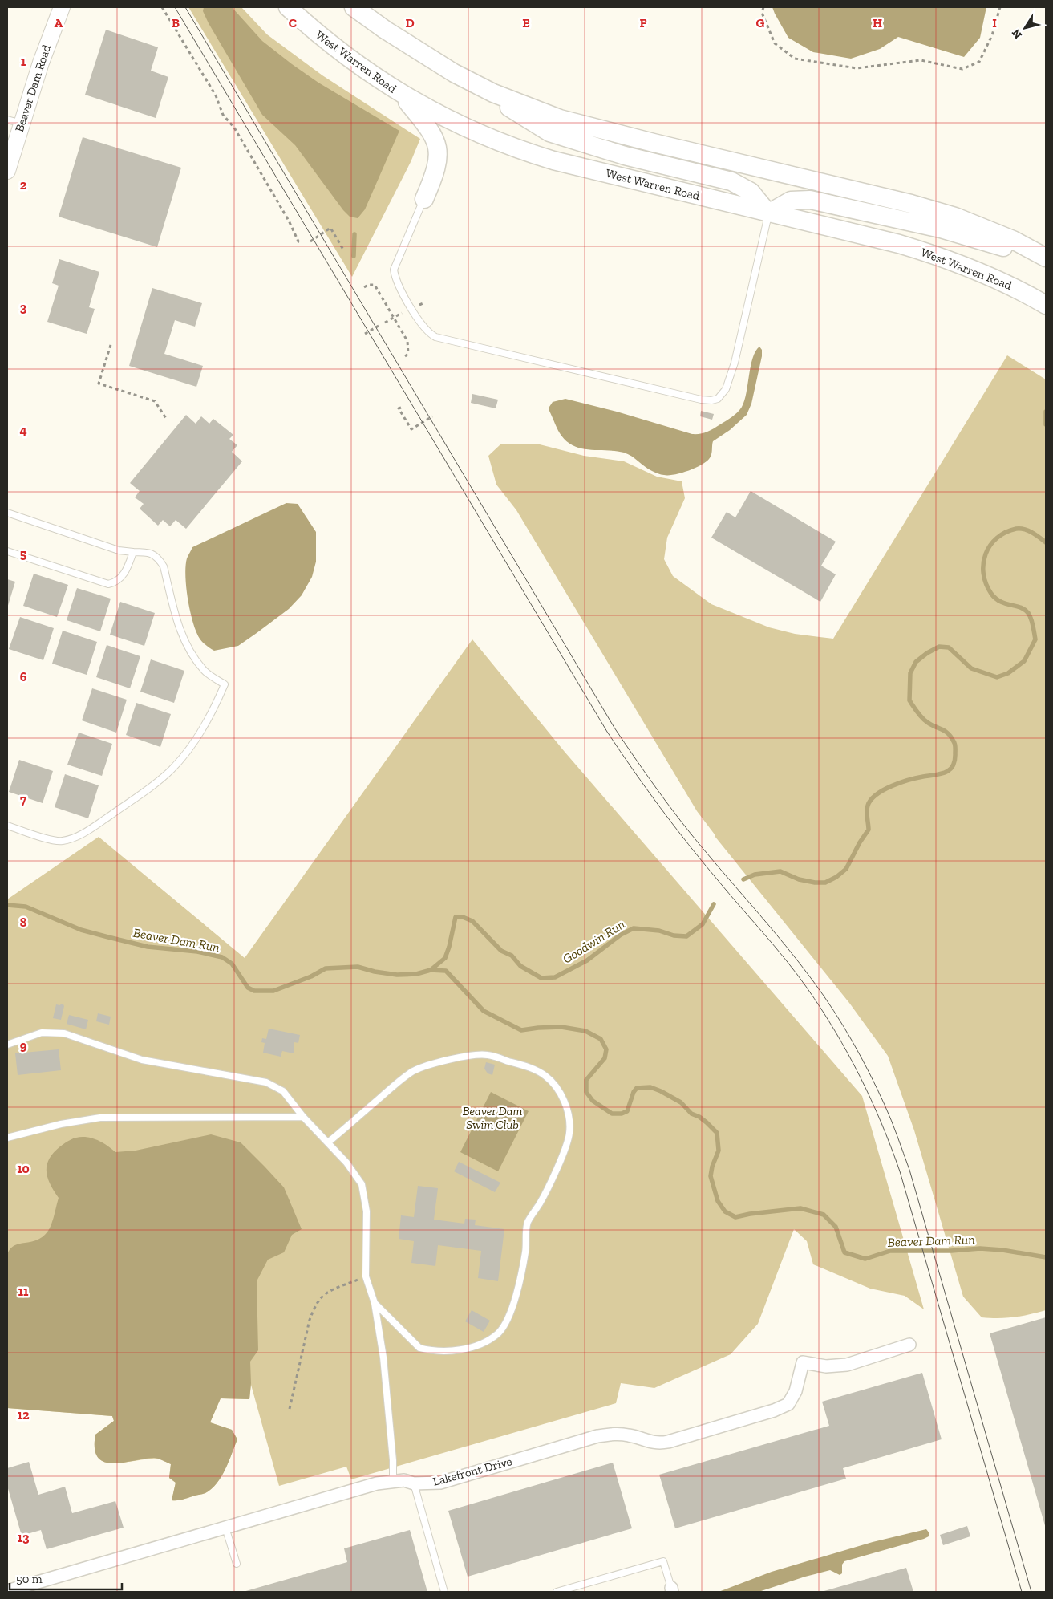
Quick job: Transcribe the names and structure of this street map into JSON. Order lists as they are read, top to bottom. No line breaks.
{"streets":{"main road":["West Warren Road","Beaver Dam Road"],"street":["Lakefront Drive"]},"water":["Beaver Dam Run","Goodwin Run"],"parks":["Beaver Dam Swim Club"],"scale_bar":"50 m","north":"bottom left","grid":{"columns":["A","B","C","D","E","F","G","H","I"],"rows":["1","2","3","4","5","6","7","8","9","10","11","12","13"]}}
